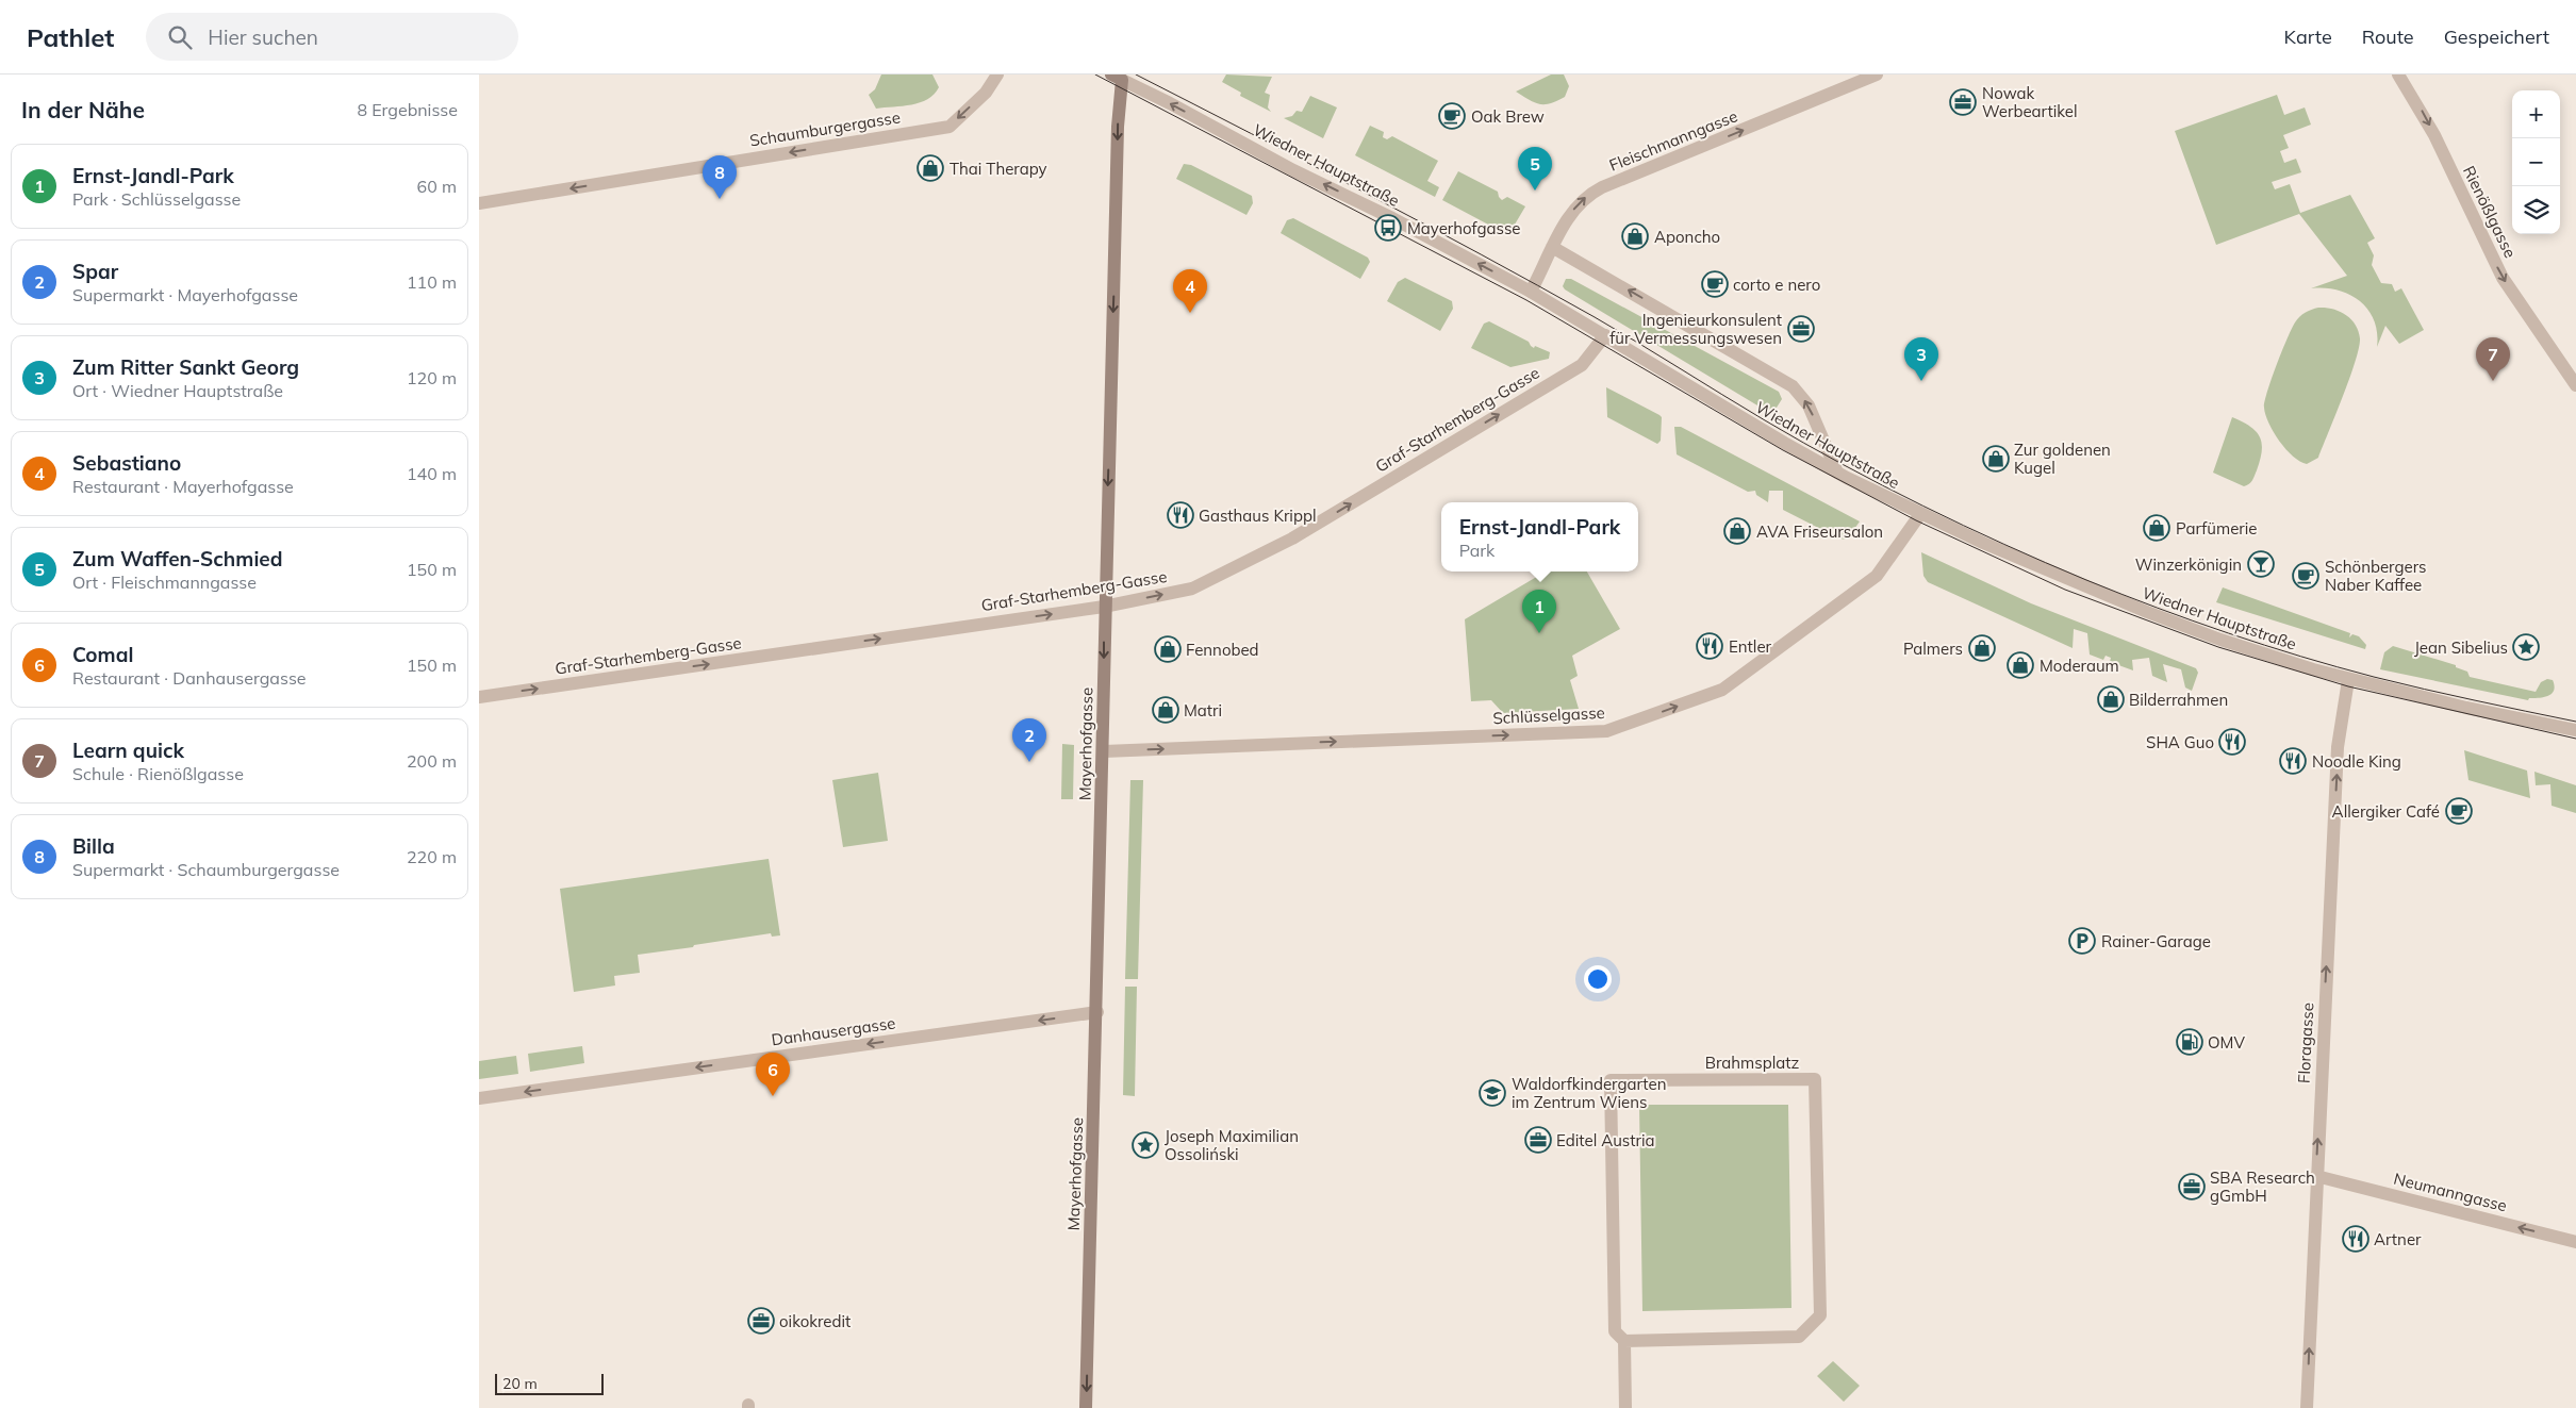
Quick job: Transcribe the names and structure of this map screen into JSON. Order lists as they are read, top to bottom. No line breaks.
{"streets":{"main road":["Mayerhofgasse"],"street":["Schaumburgergasse","Fleischmanngasse","Wiedner Hauptstraße","Rienößlgasse","Graf-Starhemberg-Gasse","Schlüsselgasse","Danhausergasse","Floragasse","Brahmsplatz","Neumanngasse"]},"crossings":[["Fleischmanngasse","Wiedner Hauptstraße"],["Wiedner Hauptstraße","Graf-Starhemberg-Gasse"],["Wiedner Hauptstraße","Schlüsselgasse"],["Wiedner Hauptstraße","Mayerhofgasse"],["Wiedner Hauptstraße","Floragasse"],["Graf-Starhemberg-Gasse","Mayerhofgasse"],["Schlüsselgasse","Mayerhofgasse"],["Mayerhofgasse","Danhausergasse"],["Floragasse","Neumanngasse"]],"one_way":["Schaumburgergasse","Fleischmanngasse","Rienößlgasse","Graf-Starhemberg-Gasse","Schlüsselgasse","Mayerhofgasse","Danhausergasse","Floragasse","Neumanngasse"],"places":{"office":["Nowak Werbeartikel","Ingenieurkonsulent für Vermessungswesen","Editel Austria","SBA Research gGmbH","oikokredit"],"cafe":["Oak Brew","corto e nero","Schönbergers Naber Kaffee","Allergiker Café"],"shop":["Thai Therapy","Aponcho","Zur goldenen Kugel","Parfümerie","AVA Friseursalon","Palmers","Fennobed","Moderaum","Bilderrahmen","Matri"],"bus stop":["Mayerhofgasse"],"restaurant":["Gasthaus Krippl","Entler","SHA Guo","Noodle King","Artner"],"bar":["Winzerkönigin"],"place":["Jean Sibelius","Joseph Maximilian Ossoliński"],"parking":["Rainer-Garage"],"fuel station":["OMV"],"school or university":["Waldorfkindergarten im Zentrum Wiens"]},"scale_bar":"20 m","page":{"header":"Pathlet","search":"Hier suchen","nav":["Karte","Route","Gespeichert"],"heading":["In der Nähe","8 Ergebnisse"],"map_buttons":["+","−"],"list":[{"mark":"1","name":"Ernst-Jandl-Park","note":"Park · Schlüsselgasse","value":"60 m"},{"mark":"2","name":"Spar","note":"Supermarkt · Mayerhofgasse","value":"110 m"},{"mark":"3","name":"Zum Ritter Sankt Georg","note":"Ort · Wiedner Hauptstraße","value":"120 m"},{"mark":"4","name":"Sebastiano","note":"Restaurant · Mayerhofgasse","value":"140 m"},{"mark":"5","name":"Zum Waffen-Schmied","note":"Ort · Fleischmanngasse","value":"150 m"},{"mark":"6","name":"Comal","note":"Restaurant · Danhausergasse","value":"150 m"},{"mark":"7","name":"Learn quick","note":"Schule · Rienößlgasse","value":"200 m"},{"mark":"8","name":"Billa","note":"Supermarkt · Schaumburgergasse","value":"220 m"}],"pins":["5","8","4","3","7","1","2","6"],"popup":["Ernst-Jandl-Park","Park"],"scale":"20 m"}}
